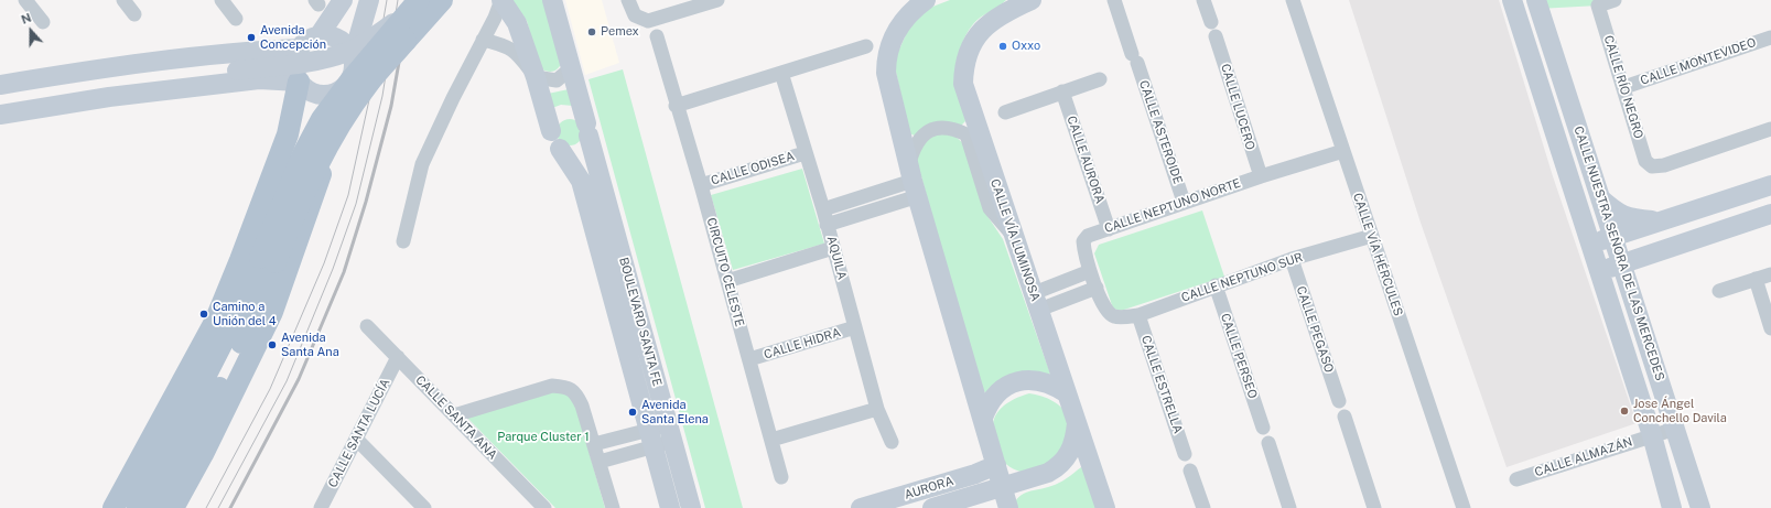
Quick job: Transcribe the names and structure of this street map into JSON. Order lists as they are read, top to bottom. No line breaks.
{"streets":{"street":["CALLE MONTEVIDEO","CALLE RÍO NEGRO","CALLE LUCERO","CALLE ASTEROIDE","CALLE AURORA","CALLE ODISEA","CALLE NEPTUNO NORTE","CALLE VÍA LUMINOSA","CALLE NUESTRA SEÑORA DE LAS MERCEDES","CALLE VÍA HÉRCULES","AQUILA","CIRCUITO CELESTE","CALLE NEPTUNO SUR","BOULEVARD SANTA FE","CALLE PEGASO","CALLE HIDRA","CALLE PERSEO","CALLE ESTRELLA","CALLE SANTA ANA","CALLE SANTA LUCÍA","CALLE ALMAZÁN","AURORA"]},"crossings":[["CALLE MONTEVIDEO","CALLE RÍO NEGRO"],["CALLE LUCERO","CALLE NEPTUNO NORTE"],["CALLE ASTEROIDE","CALLE NEPTUNO NORTE"],["CALLE AURORA","CALLE NEPTUNO NORTE"],["CALLE ODISEA","AQUILA"],["CALLE ODISEA","CIRCUITO CELESTE"],["CALLE NEPTUNO NORTE","CALLE VÍA HÉRCULES"],["CALLE NEPTUNO NORTE","CALLE NEPTUNO SUR"],["CALLE VÍA LUMINOSA","AURORA"],["CALLE NUESTRA SEÑORA DE LAS MERCEDES","CALLE ALMAZÁN"],["CALLE VÍA HÉRCULES","CALLE NEPTUNO SUR"],["AQUILA","CALLE HIDRA"],["CIRCUITO CELESTE","CALLE HIDRA"],["CALLE NEPTUNO SUR","CALLE PEGASO"],["CALLE NEPTUNO SUR","CALLE PERSEO"],["CALLE NEPTUNO SUR","CALLE ESTRELLA"],["CALLE SANTA ANA","CALLE SANTA LUCÍA"]],"parks":["Parque Cluster 1"],"places":["Pemex","Avenida Concepción","Oxxo","Camino a Unión del 4","Avenida Santa Ana","Jose Ángel Conchello Davila","Avenida Santa Elena"],"north":"top"}
